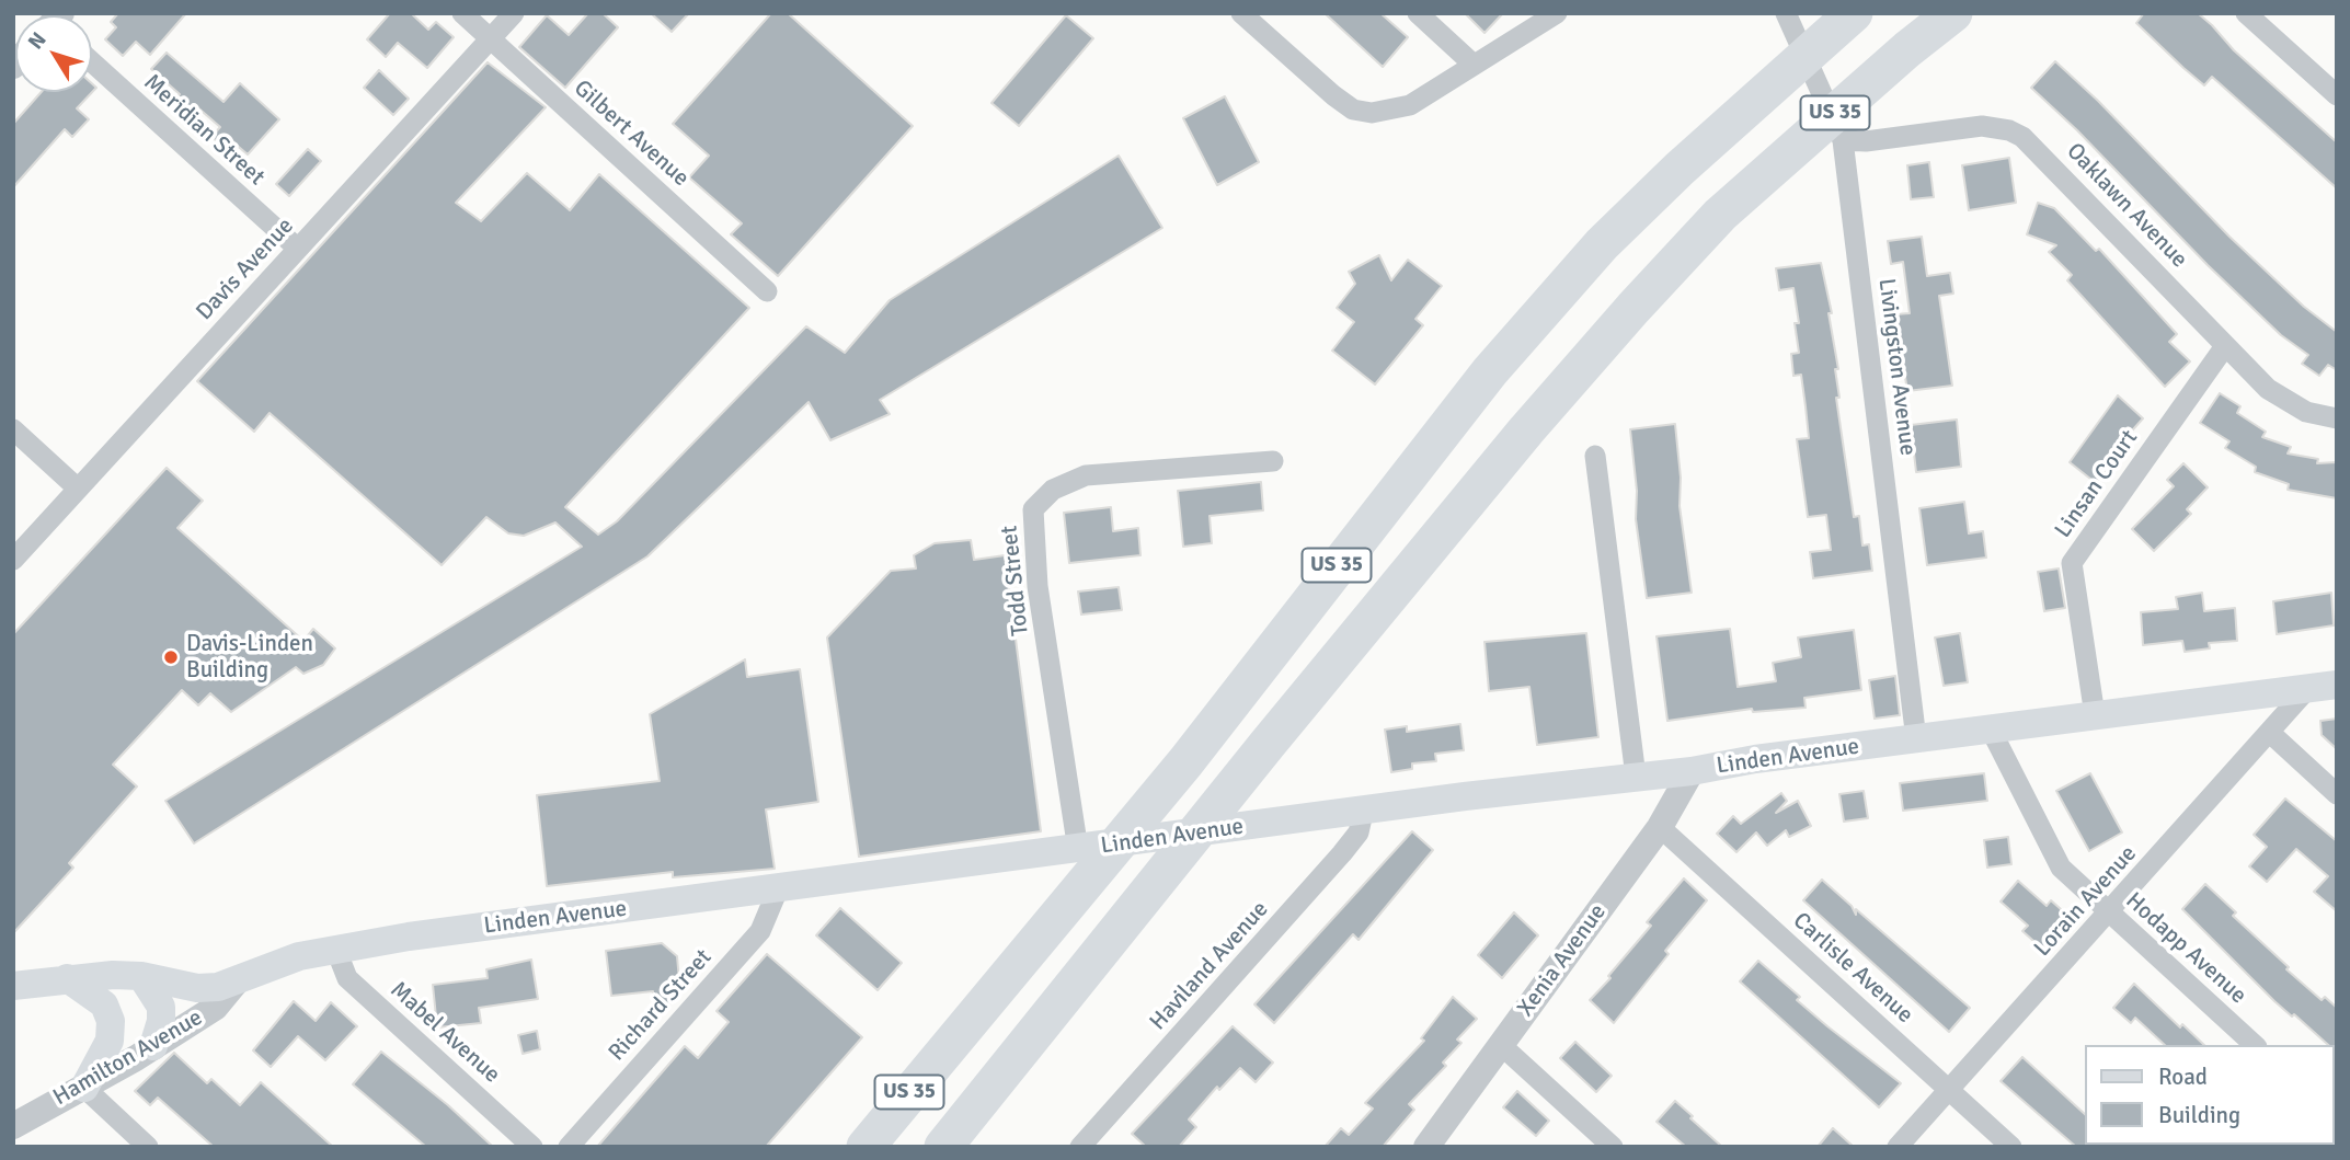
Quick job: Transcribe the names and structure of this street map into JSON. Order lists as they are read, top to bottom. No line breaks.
{"streets":{"highway":["US 35"],"main road":["Linden Avenue"],"street":["Meridian Street","Gilbert Avenue","Oaklawn Avenue","Davis Avenue","Livingston Avenue","Linsan Court","Todd Street","Lorain Avenue","Hodapp Avenue","Xenia Avenue","Haviland Avenue","Carlisle Avenue","Richard Street","Mabel Avenue","Hamilton Avenue"]},"crossings":[["Meridian Street","Davis Avenue"],["Gilbert Avenue","Davis Avenue"],["Oaklawn Avenue","Livingston Avenue"],["Oaklawn Avenue","Linsan Court"],["Livingston Avenue","Linden Avenue"],["Linsan Court","Linden Avenue"],["Todd Street","Linden Avenue"],["Linden Avenue","Lorain Avenue"],["Linden Avenue","Hodapp Avenue"],["Linden Avenue","Xenia Avenue"],["Linden Avenue","Haviland Avenue"],["Linden Avenue","Richard Street"],["Linden Avenue","Mabel Avenue"],["Linden Avenue","Hamilton Avenue"],["Lorain Avenue","Hodapp Avenue"],["Lorain Avenue","Carlisle Avenue"],["Xenia Avenue","Carlisle Avenue"]],"places":["Davis-Linden Building"],"legend":["Road","Building"],"north":"top left"}
